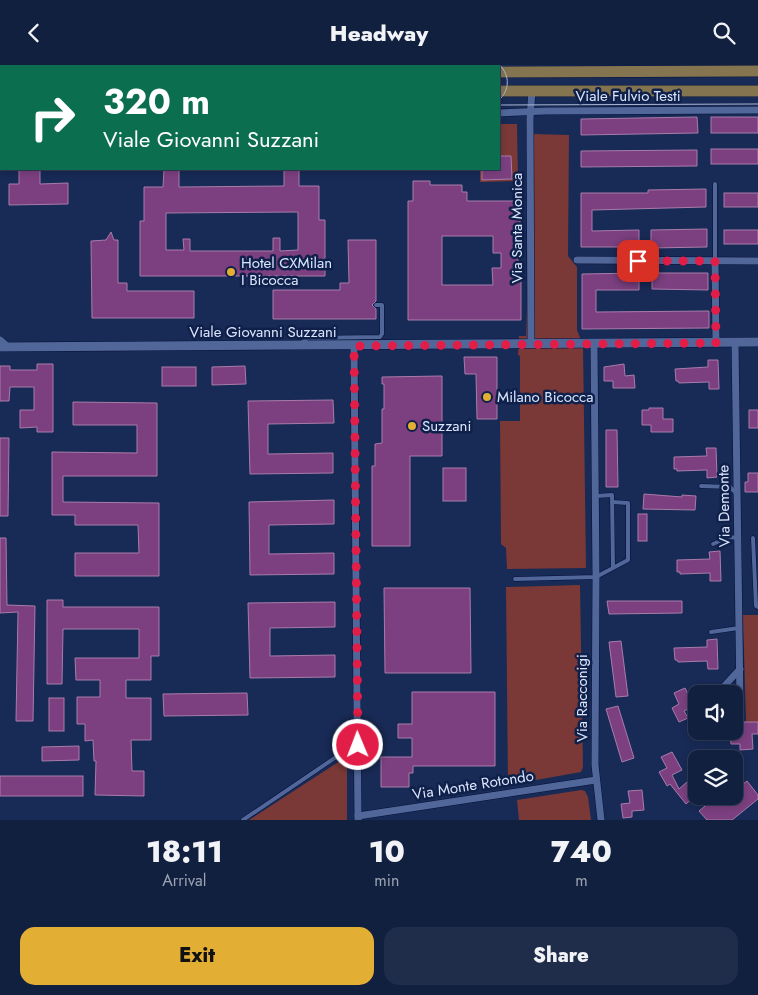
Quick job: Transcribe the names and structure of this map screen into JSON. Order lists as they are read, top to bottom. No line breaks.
{"streets":{"main road":["Viale Fulvio Testi"],"street":["Via Santa Monica","Viale Giovanni Suzzani","Via Demonte","Via Racconigi","Via Monte Rotondo"]},"crossings":[["Viale Fulvio Testi","Via Santa Monica"],["Via Santa Monica","Viale Giovanni Suzzani"],["Viale Giovanni Suzzani","Via Demonte"],["Viale Giovanni Suzzani","Via Racconigi"],["Via Racconigi","Via Monte Rotondo"]],"places":["Hotel CXMilan I Bicocca","Milano Bicocca","Suzzani"],"page":{"header":"Headway","turn":["320 m","Viale Giovanni Suzzani"],"eta":["18:11","Arrival","10","min","740","m"],"buttons":["Exit","Share"]}}
